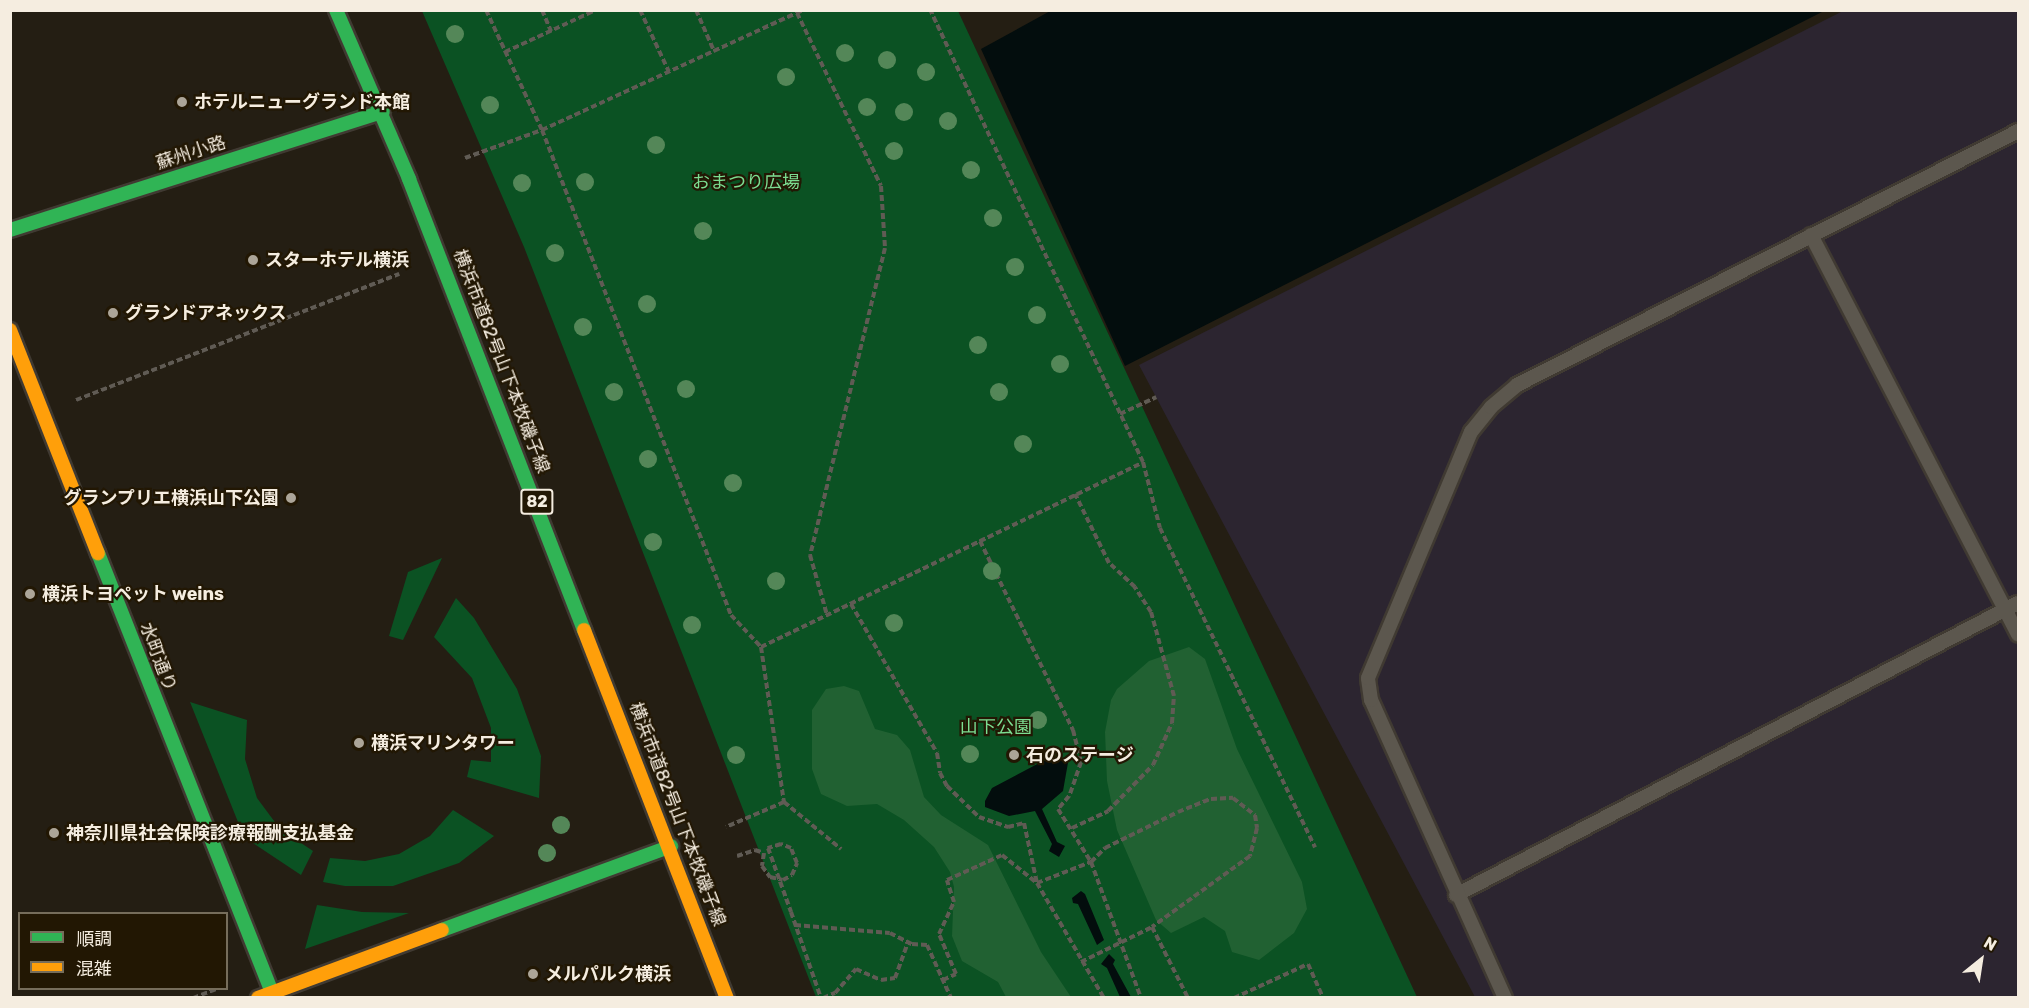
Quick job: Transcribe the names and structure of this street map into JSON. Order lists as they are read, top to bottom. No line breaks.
{"streets":{"street":["蘇州小路","横浜市道82号山下本牧磯子線","82","水町通り"]},"crossings":[["蘇州小路","横浜市道82号山下本牧磯子線"]],"parks":["おまつり広場","山下公園"],"places":["ホテルニューグランド本館","スターホテル横浜","グランドアネックス","グランプリエ横浜山下公園","横浜トヨペット weins","横浜マリンタワー","石のステージ","神奈川県社会保険診療報酬支払基金","メルパルク横浜"],"legend":["順調","混雑"],"north":"top right"}
